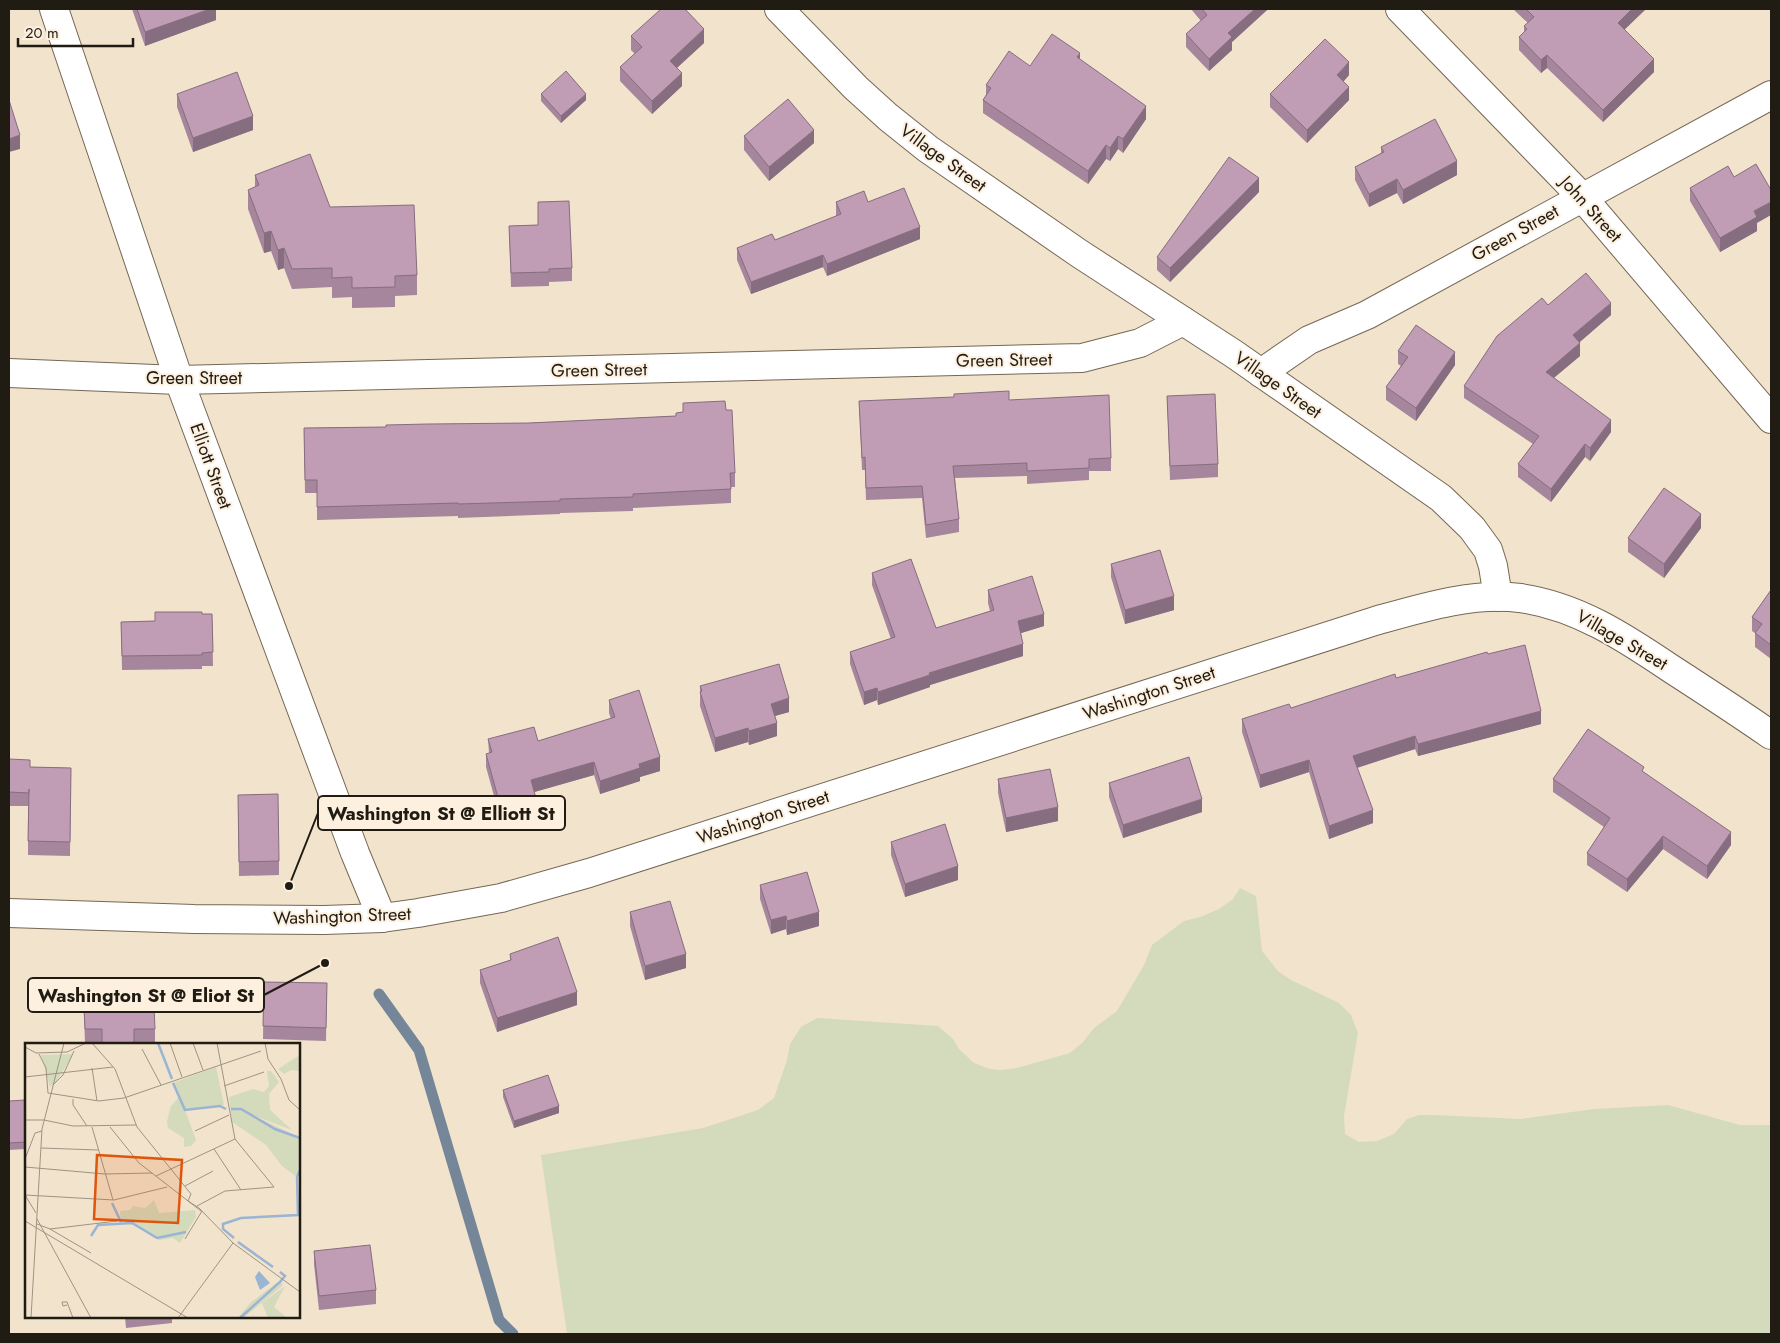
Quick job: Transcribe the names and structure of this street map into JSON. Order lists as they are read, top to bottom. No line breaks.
{"streets":{"street":["Village Street","John Street","Green Street","Elliott Street","Washington Street"]},"crossings":[["Village Street","Green Street"],["Village Street","Washington Street"],["John Street","Green Street"],["Green Street","Elliott Street"],["Elliott Street","Washington Street"]],"places":["Washington St @ Elliott St","Washington St @ Eliot St"],"scale_bar":"20 m"}
